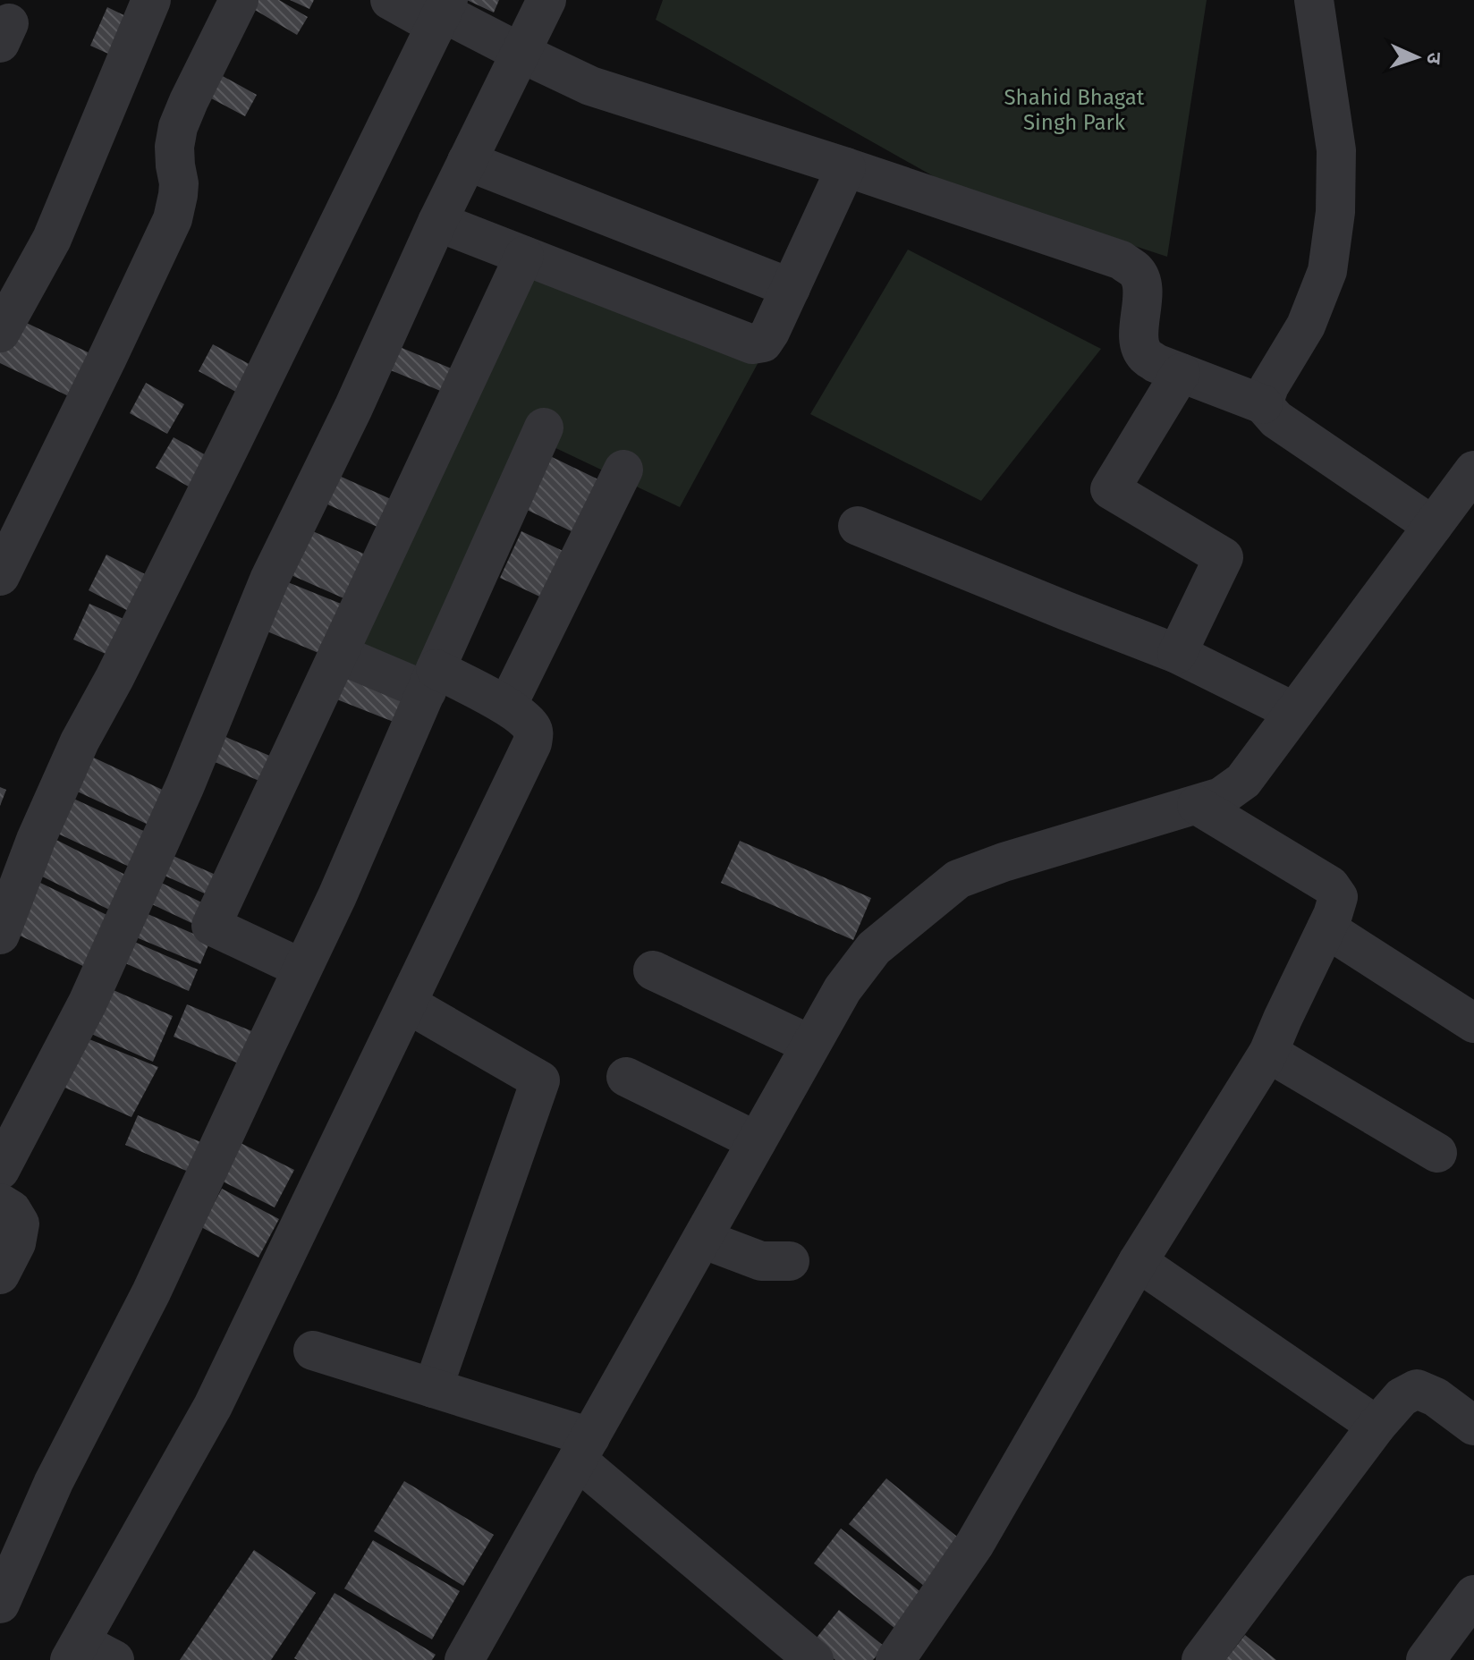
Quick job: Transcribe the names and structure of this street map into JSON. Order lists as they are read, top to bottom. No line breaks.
{"parks":["Shahid Bhagat Singh Park"],"north":"right"}
